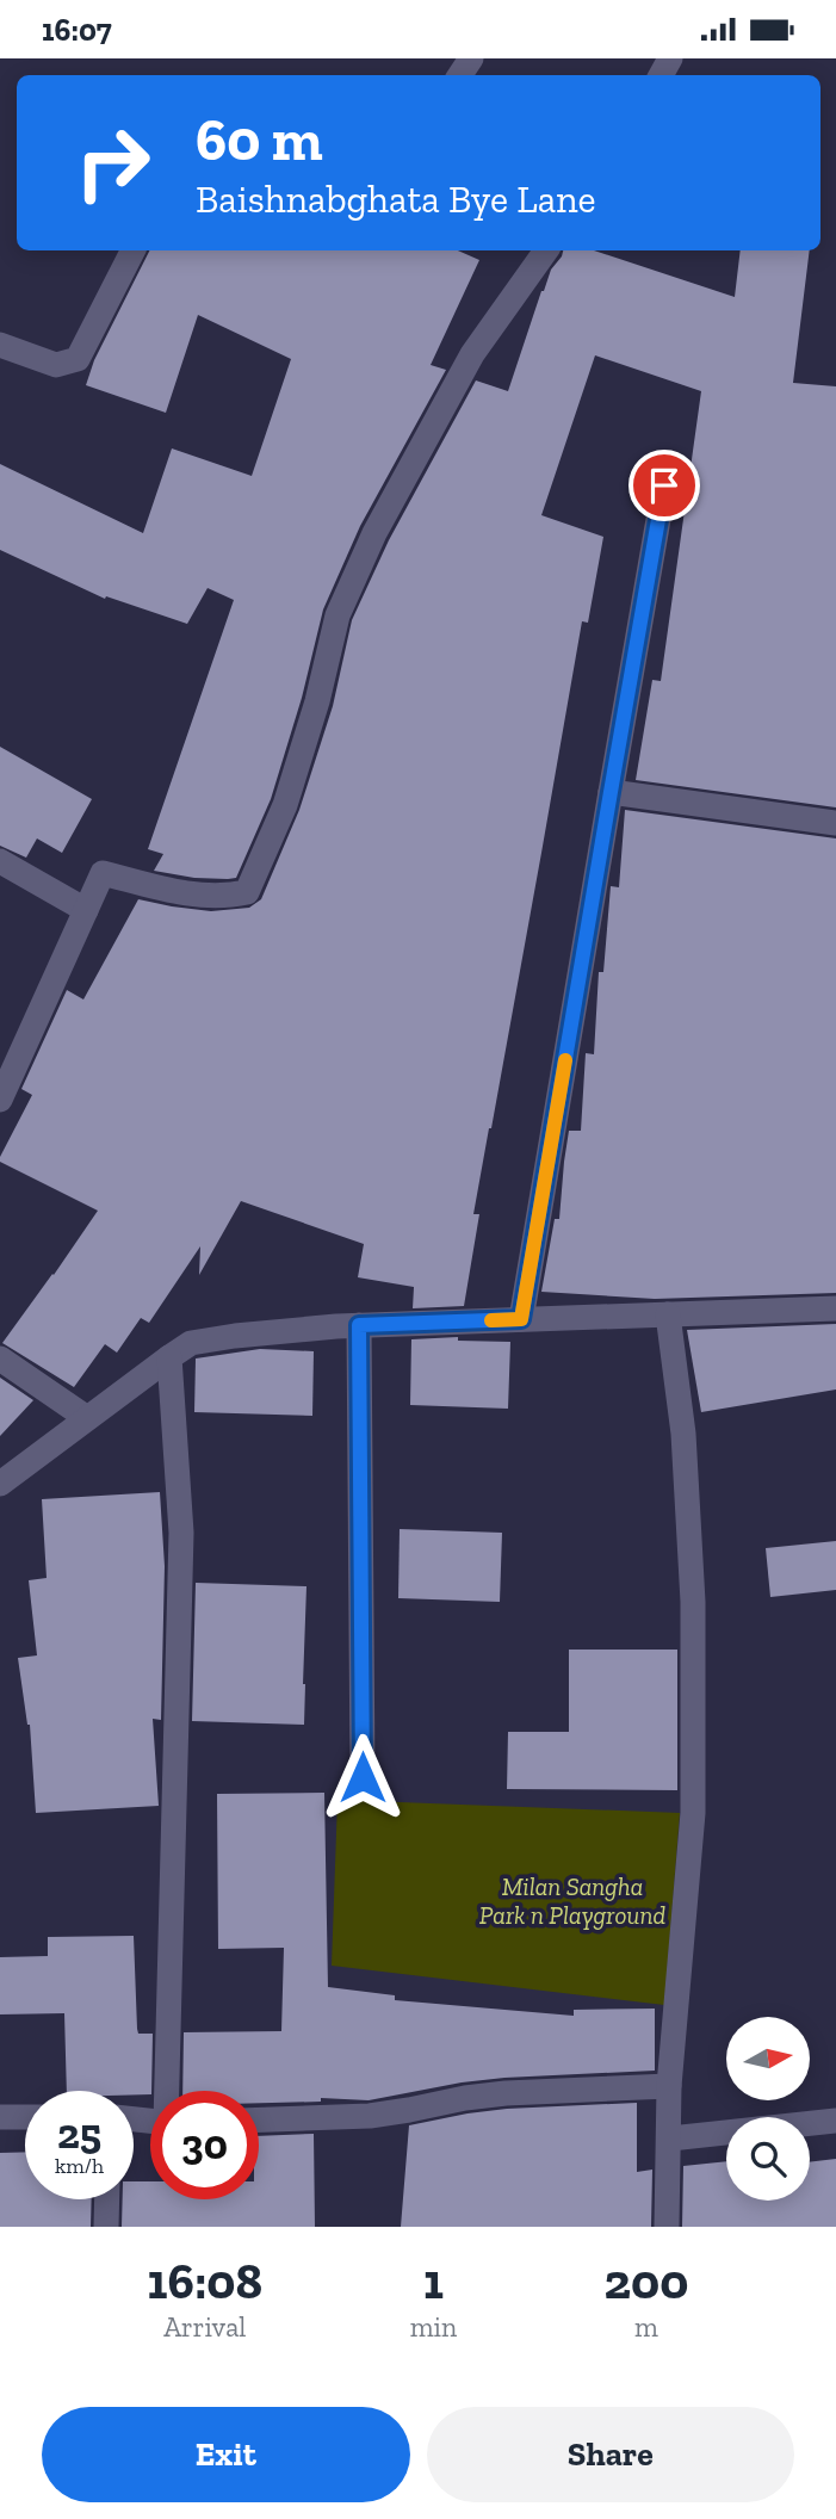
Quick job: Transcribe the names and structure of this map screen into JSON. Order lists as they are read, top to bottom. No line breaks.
{"parks":["Milan Sangha Park n Playground"],"north":"right","page":{"status":"16:07","turn":["60 m","Baishnabghata Bye Lane"],"speed":"25 km/h","limit":"30","eta":["16:08","Arrival","1","min","200","m"],"buttons":["Exit","Share"]}}
